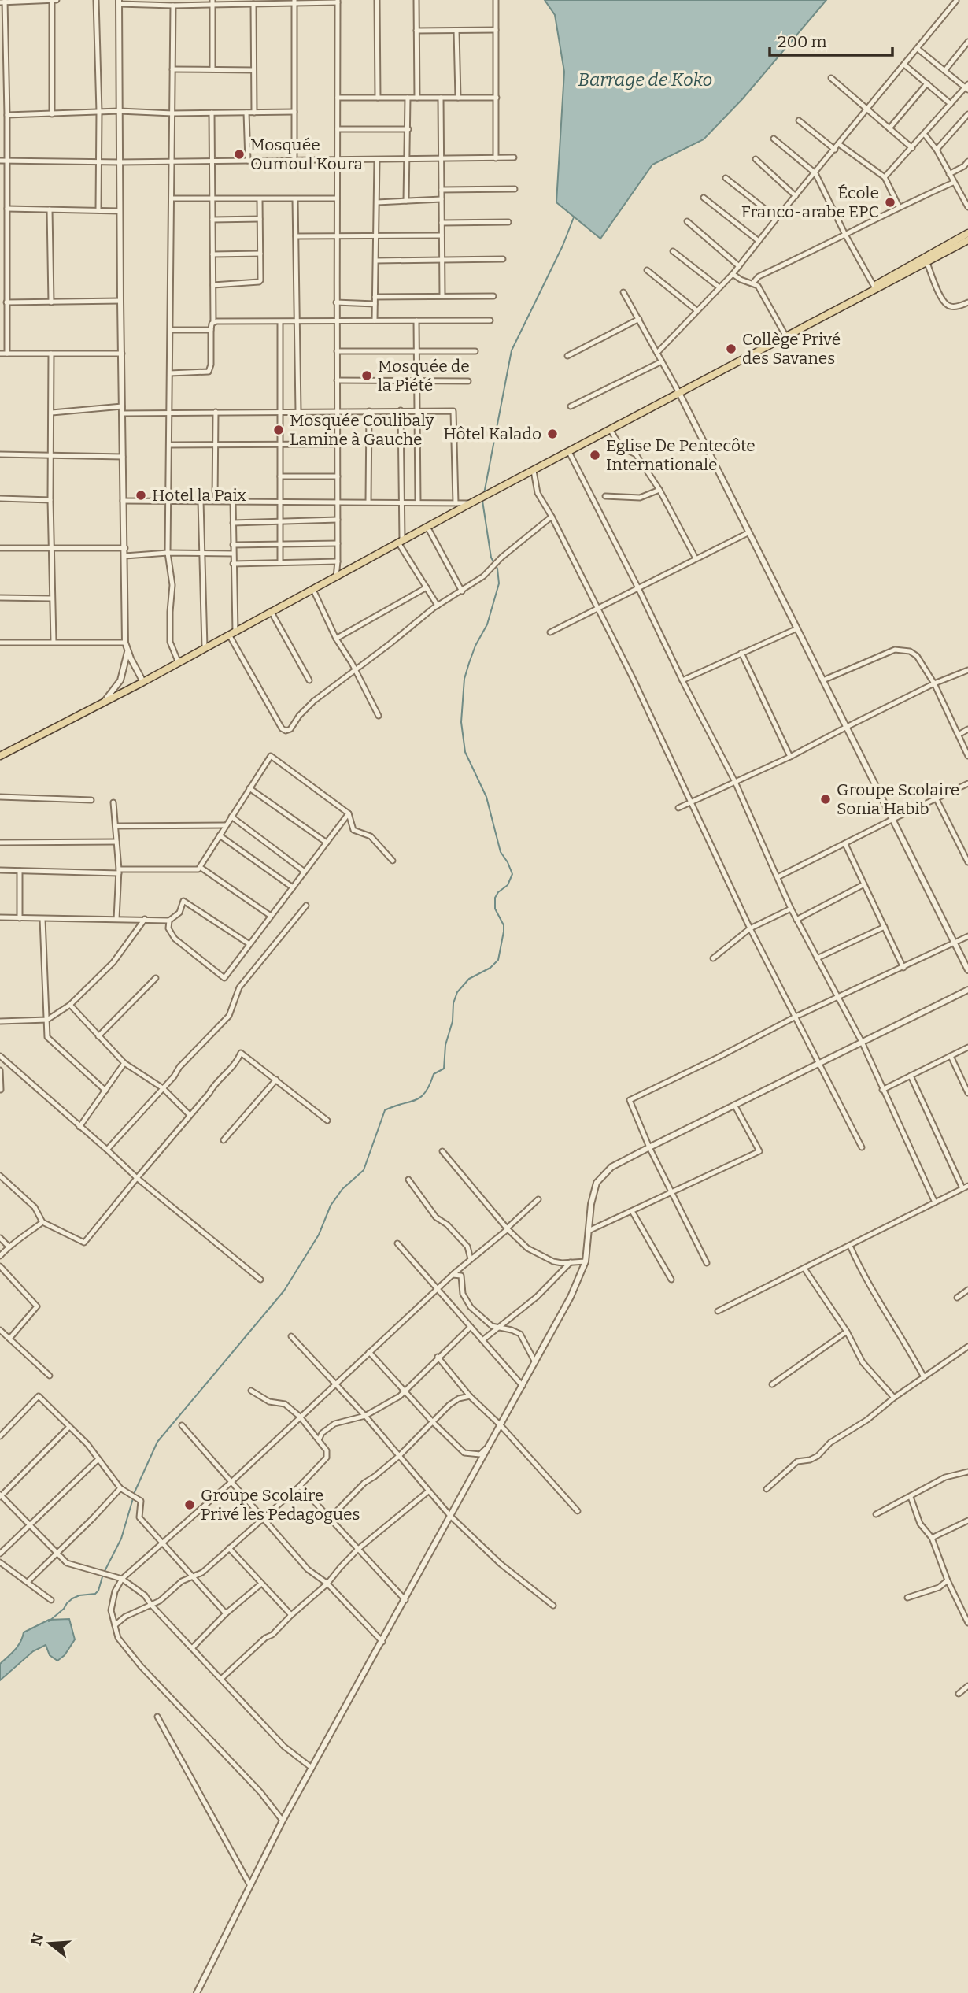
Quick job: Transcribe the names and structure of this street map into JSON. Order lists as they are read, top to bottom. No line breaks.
{"water":["Barrage de Koko"],"places":["Mosquée Oumoul Koura","École Franco-arabe EPC","Collège Privé des Savanes","Mosquée de la Piété","Mosquée Coulibaly Lamine à Gauche","Hôtel Kalado","Eglise De Pentecôte Internationale","Hotel la Paix","Groupe Scolaire Sonia Habib","Groupe Scolaire Privé les Pedagogues"],"scale_bar":"200 m","north":"left"}
